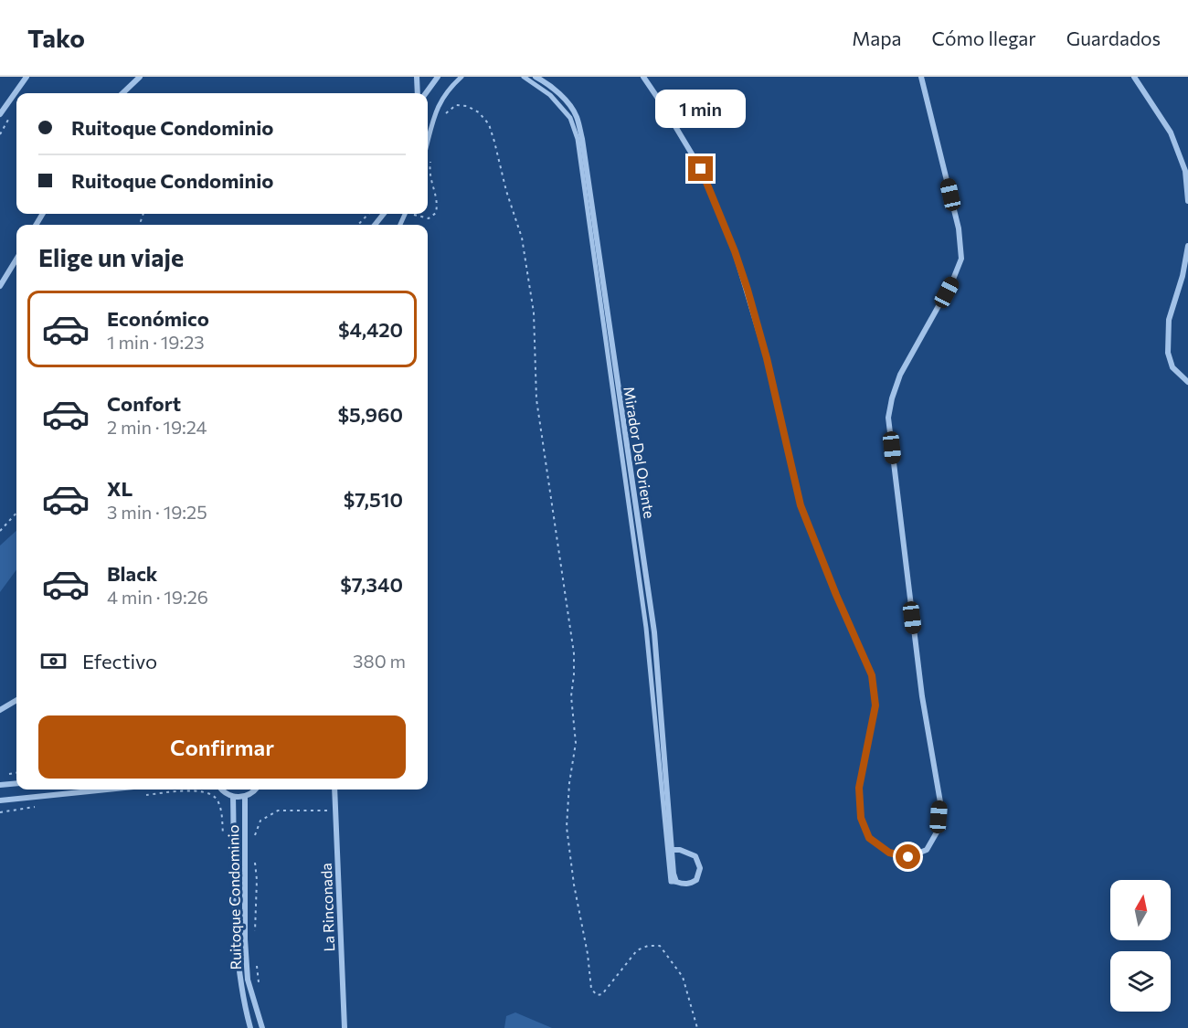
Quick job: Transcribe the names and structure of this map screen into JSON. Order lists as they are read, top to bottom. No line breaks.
{"streets":{"street":["Mirador Del Oriente","Ruitoque Condominio","La Rinconada"]},"north":"top","page":{"header":"Tako","nav":["Mapa","Cómo llegar","Guardados"],"bubble":"1 min","banner":["Ruitoque Condominio","Ruitoque Condominio"],"heading":"Elige un viaje","list":[{"name":"Económico","note":"1 min · 19:23","value":"$4,420"},{"name":"Confort","note":"2 min · 19:24","value":"$5,960"},{"name":"XL","note":"3 min · 19:25","value":"$7,510"},{"name":"Black","note":"4 min · 19:26","value":"$7,340"}],"pay":["Efectivo","380 m"],"buttons":"Confirmar"}}
